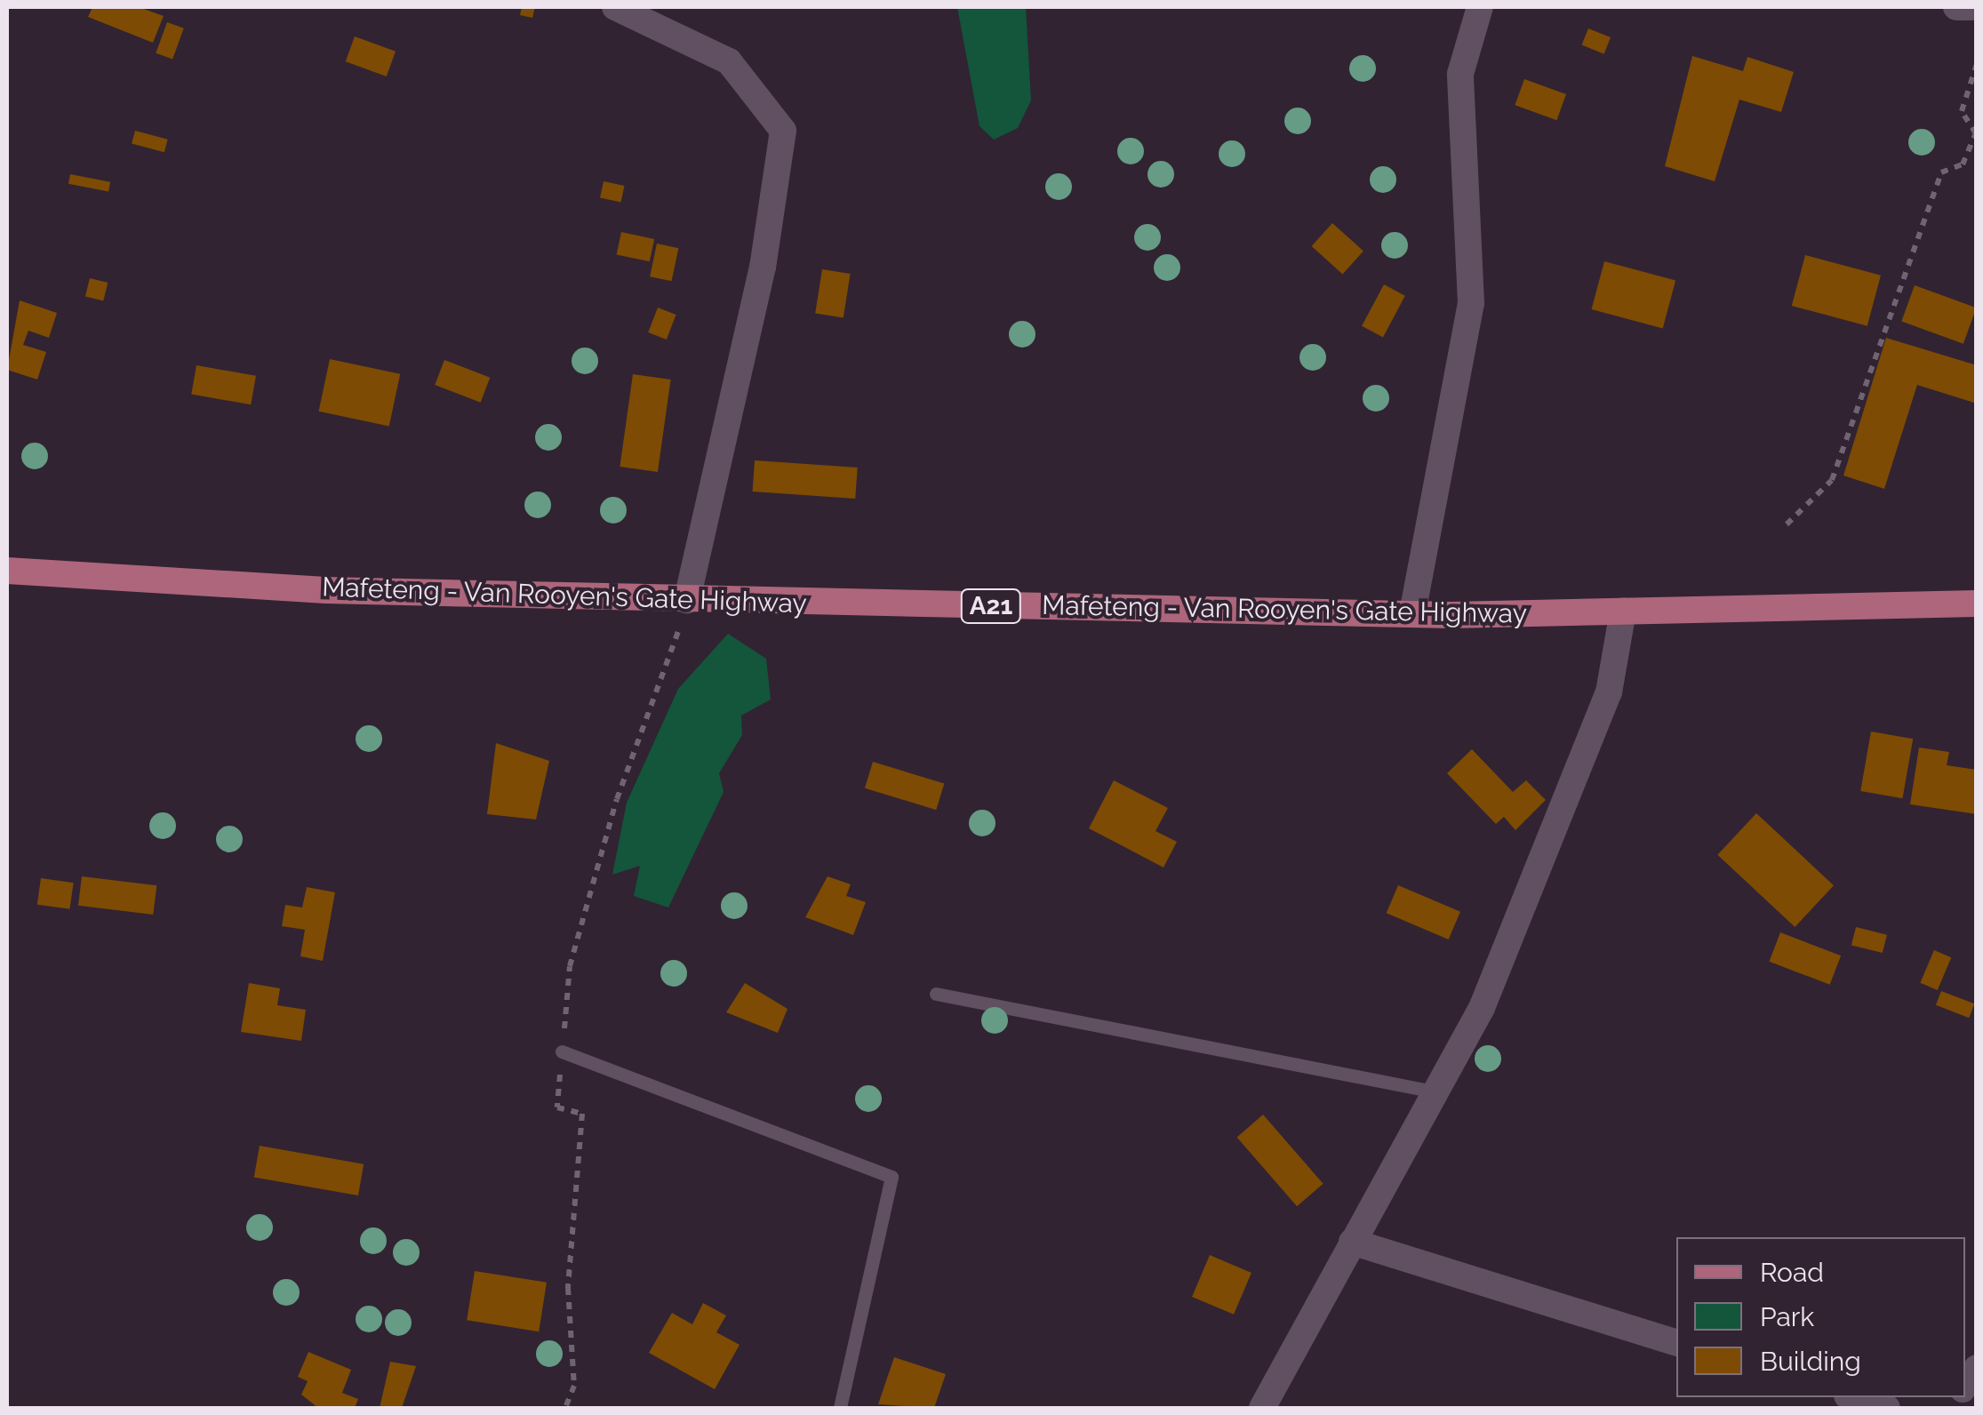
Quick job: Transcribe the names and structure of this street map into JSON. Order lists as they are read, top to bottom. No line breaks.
{"streets":{"main road":["Mafeteng - Van Rooyen's Gate Highway","A21"]},"legend":["Road","Park","Building"]}
